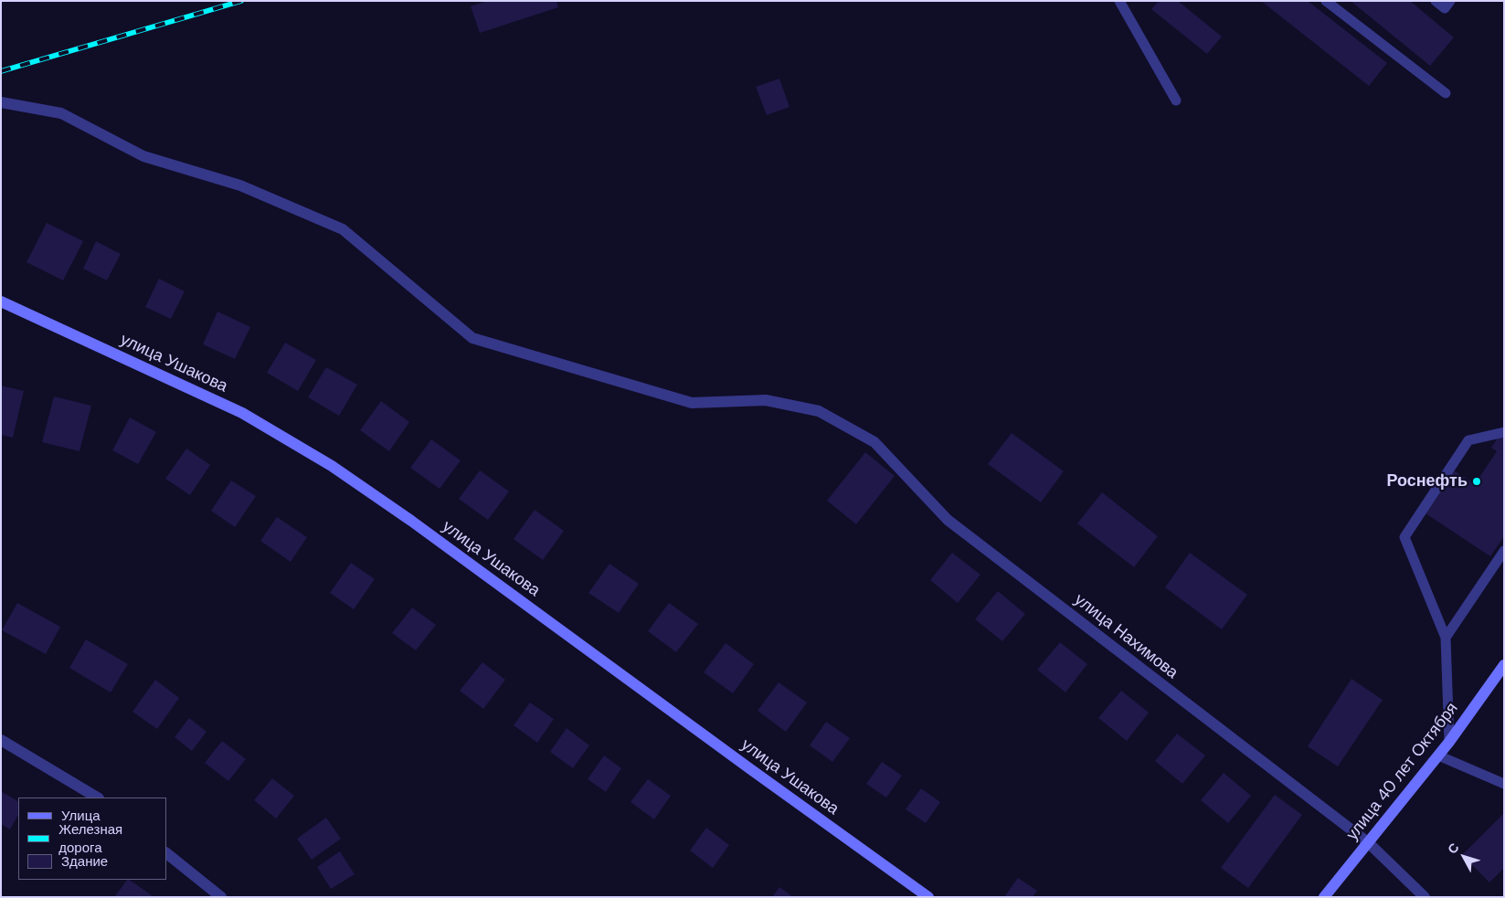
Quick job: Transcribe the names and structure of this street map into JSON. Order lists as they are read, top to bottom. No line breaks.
{"streets":{"main road":["улица Ушакова","улица 40 лет Октября"],"street":["улица Нахимова"]},"crossings":[["улица Нахимова","улица 40 лет Октября"]],"places":["Роснефть"],"legend":["Улица","Железная дорога","Здание"],"north":"top left"}
